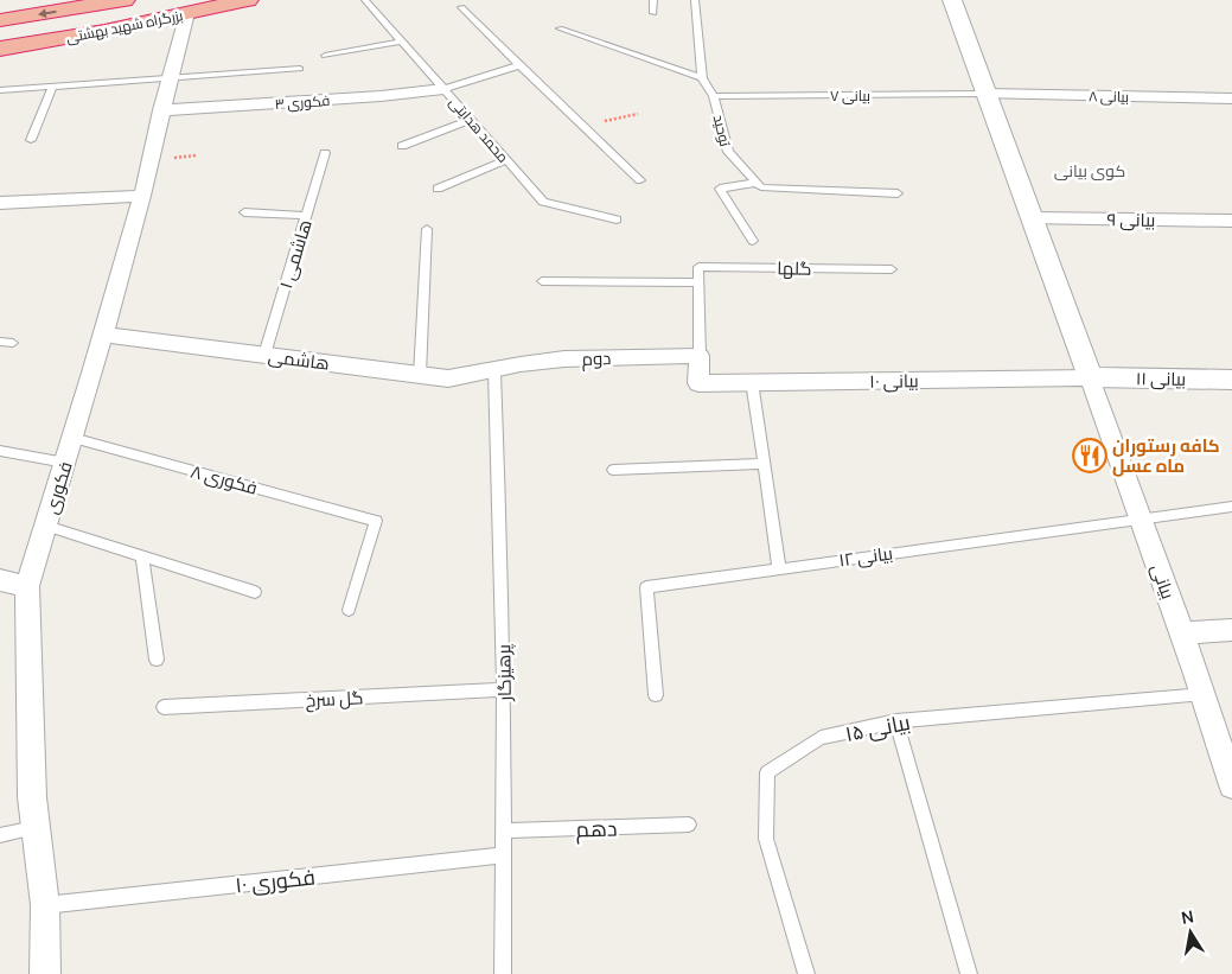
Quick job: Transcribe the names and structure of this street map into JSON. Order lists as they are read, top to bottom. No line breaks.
{"streets":{"highway":["بزرگراه شهید بهشتی"],"street":["بیانی ۸","فکوری ۳","بیانی ۹","دوم","هاشمی","بیانی ۱۱","بیانی ۱۰","فکوری","بیانی"],"lane":["بیانی ۷","محمد هدایتی","توحید","هاشمی ۱","گلها","فکوری ۸","بیانی ۱۲","پرهیزگار","گل سرخ","بیانی ۱۵","دهم","فکوری ۱۰"]},"crossings":[["بزرگراه شهید بهشتی","فکوری"],["بیانی ۷","بیانی ۸"],["بیانی ۷","توحید"],["فکوری ۳","محمد هدایتی"],["فکوری ۳","فکوری"],["هاشمی ۱","هاشمی"],["دوم","هاشمی"],["دوم","بیانی ۱۰"],["دوم","پرهیزگار"],["هاشمی","فکوری"],["هاشمی","پرهیزگار"],["بیانی ۱۱","بیانی ۱۰"],["بیانی ۱۱","بیانی"],["بیانی ۱۰","بیانی"],["فکوری ۸","فکوری"],["فکوری","فکوری ۱۰"],["بیانی ۱۲","بیانی"],["بیانی","بیانی ۱۵"],["پرهیزگار","گل سرخ"],["پرهیزگار","دهم"],["پرهیزگار","فکوری ۱۰"]],"districts":["کوی بیانی"],"places":{"restaurant":["کافه رستوران ماه عسل"]},"north":"top"}
